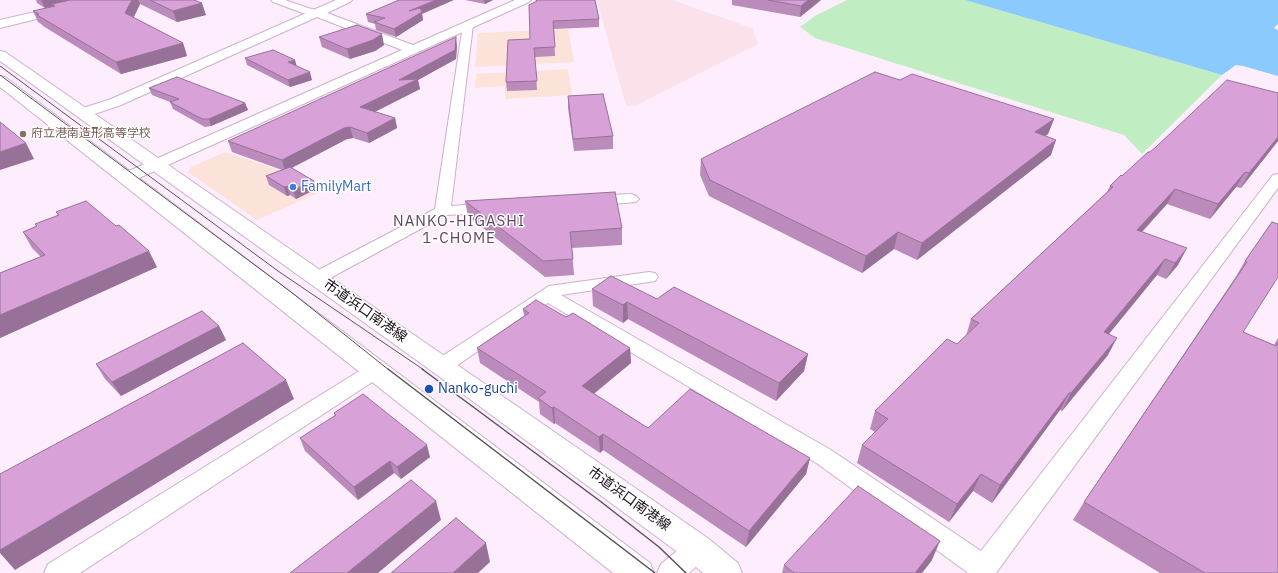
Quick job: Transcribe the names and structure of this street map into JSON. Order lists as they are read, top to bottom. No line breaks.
{"streets":{"main road":["市道浜口南港線"]},"districts":["NANKO-HIGASHI 1-CHOME"],"places":["府立港南造形高等学校","FamilyMart","Nanko-guchi"]}
